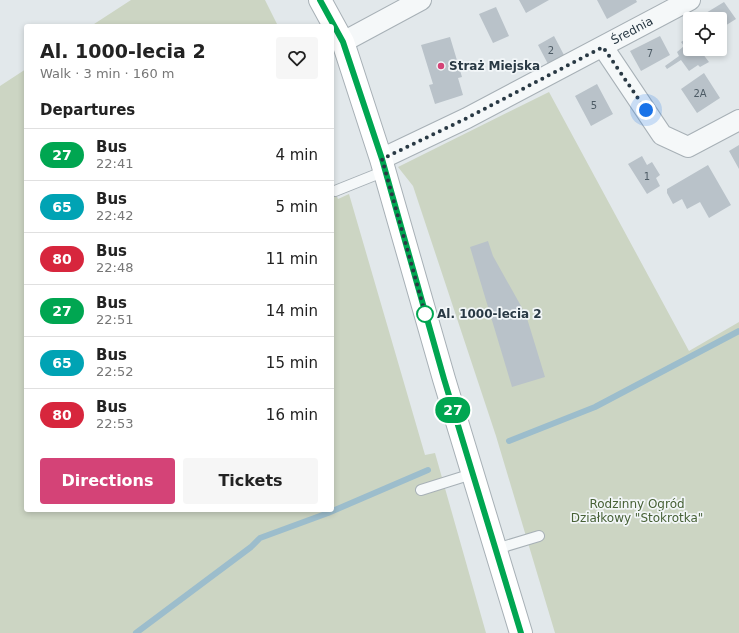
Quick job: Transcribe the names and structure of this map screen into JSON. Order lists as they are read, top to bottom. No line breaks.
{"streets":{"street":["Średnia"]},"parks":["Rodzinny Ogród Działkowy \"Stokrotka\""],"places":["Straż Miejska","Al. 1000-lecia 2"],"lines":["bus line 27"],"house_numbers":["2","7","2A","5","1"],"page":{"on_map":"27","heading":[["Al. 1000-lecia 2","Walk · 3 min · 160 m"],"Departures"],"list":[{"mark":"27","name":"Bus","note":"22:41","value":"4 min"},{"mark":"65","name":"Bus","note":"22:42","value":"5 min"},{"mark":"80","name":"Bus","note":"22:48","value":"11 min"},{"mark":"27","name":"Bus","note":"22:51","value":"14 min"},{"mark":"65","name":"Bus","note":"22:52","value":"15 min"},{"mark":"80","name":"Bus","note":"22:53","value":"16 min"}],"buttons":["Directions","Tickets"]}}
